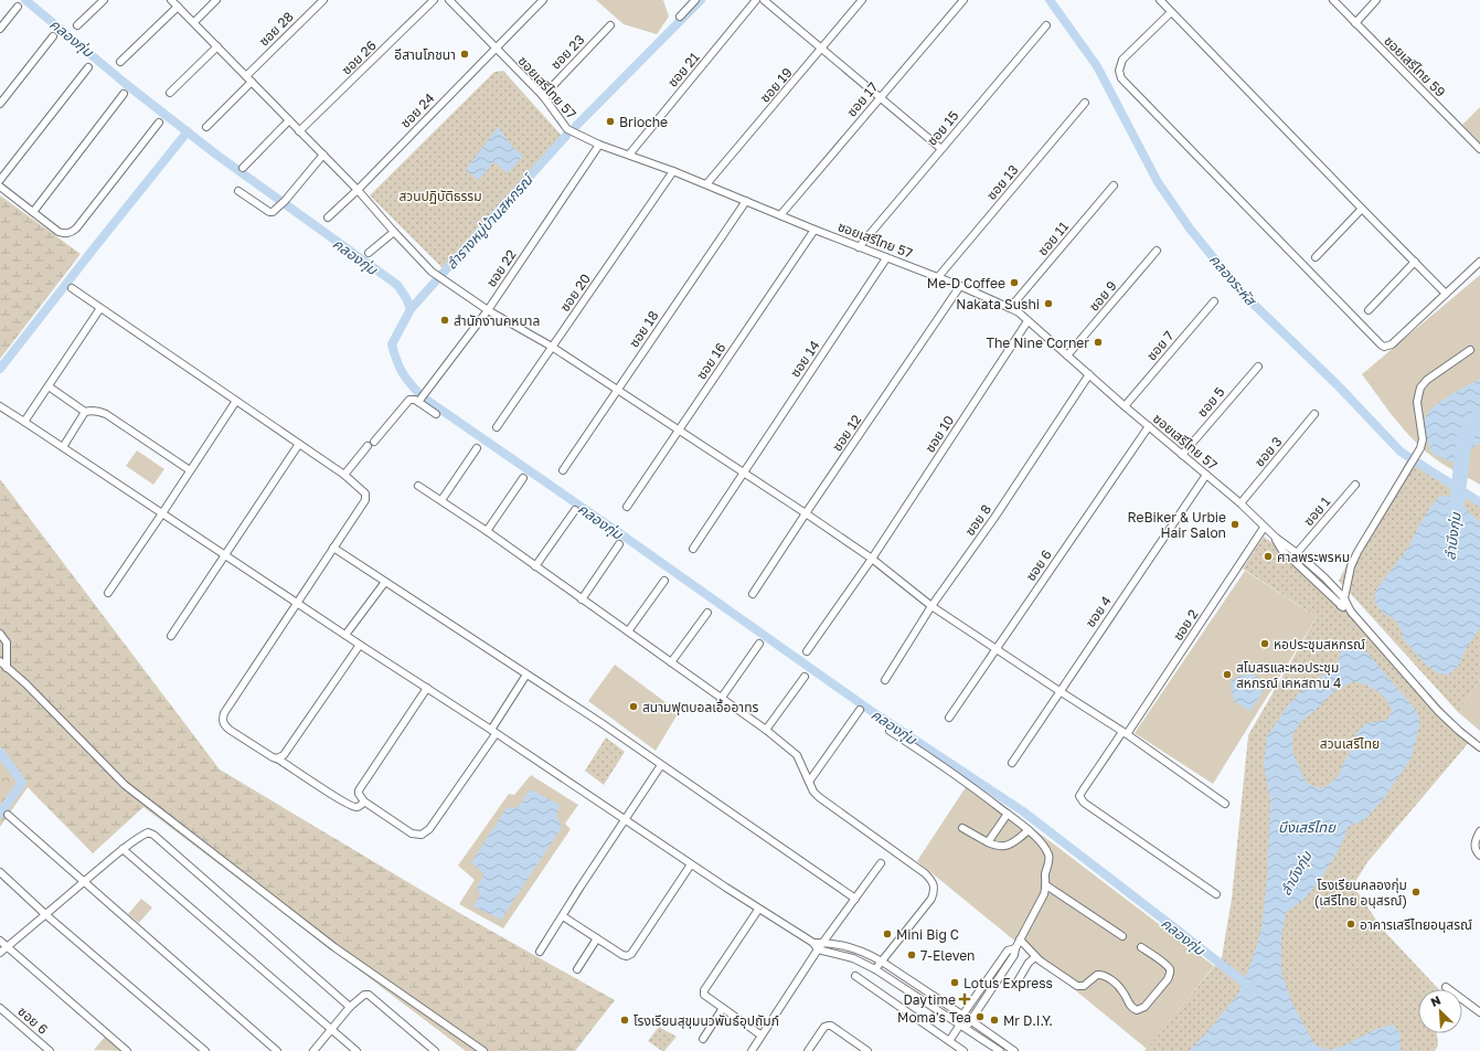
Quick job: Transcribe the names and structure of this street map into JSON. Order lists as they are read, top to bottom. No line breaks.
{"streets":{"street":["ซอย 28","ซอย 23","ซอย 26","ซอยเสรีไทย 59","ซอย 21","ซอย 19","ซอยเสรีไทย 57","ซอย 17","ซอย 24","ซอย 15","ซอย 13","ซอย 11","ซอย 22","ซอย 20","ซอย 9","ซอย 18","ซอย 7","ซอย 14","ซอย 16","ซอย 5","ซอย 12","ซอย 10","ซอย 3","ซอย 1","ซอย 8","ซอย 6","ซอย 4","ซอย 2"]},"crossings":[["ซอย 23","ซอยเสรีไทย 57"],["ซอย 21","ซอยเสรีไทย 57"],["ซอย 19","ซอยเสรีไทย 57"],["ซอยเสรีไทย 57","ซอย 17"],["ซอยเสรีไทย 57","ซอย 24"],["ซอยเสรีไทย 57","ซอย 15"],["ซอยเสรีไทย 57","ซอย 13"],["ซอยเสรีไทย 57","ซอย 11"],["ซอยเสรีไทย 57","ซอย 22"],["ซอยเสรีไทย 57","ซอย 20"],["ซอยเสรีไทย 57","ซอย 9"],["ซอยเสรีไทย 57","ซอย 18"],["ซอยเสรีไทย 57","ซอย 7"],["ซอยเสรีไทย 57","ซอย 14"],["ซอยเสรีไทย 57","ซอย 16"],["ซอยเสรีไทย 57","ซอย 5"],["ซอยเสรีไทย 57","ซอย 12"],["ซอยเสรีไทย 57","ซอย 10"],["ซอยเสรีไทย 57","ซอย 3"],["ซอยเสรีไทย 57","ซอย 1"],["ซอยเสรีไทย 57","ซอย 8"],["ซอยเสรีไทย 57","ซอย 6"],["ซอยเสรีไทย 57","ซอย 4"],["ซอยเสรีไทย 57","ซอย 2"]],"water":["คลองกุ่ม","ลำรางหมู่บ้านสหกรณ์","คลองระหัส","ลำบึงกุ่ม","บึงเสรีไทย"],"parks":["สวนปฏิบัติธรรม","สวนเสรีไทย"],"places":{"other":["อีสานโภชนา","Brioche","Me-D Coffee","Nakata Sushi","สำนักงานคหบาล","The Nine Corner","ReBiker & Urbie Hair Salon","ศาลพระพรหม","หอประชุมสหกรณ์","สโมสรและหอประชุม สหกรณ์ เคหสถาน 4","สนามฟุตบอลเอื้ออาทร","โรงเรียนคลองกุ่ม (เสรีไทย อนุสรณ์)","อาคารเสรีไทยอนุสรณ์","Mini Big C","7-Eleven","Lotus Express","Moma's Tea","โรงเรียนสุขุมนวพันธ์อุปถัมภ์","Mr D.I.Y."],"health":["Daytime"]},"north":"top left"}
